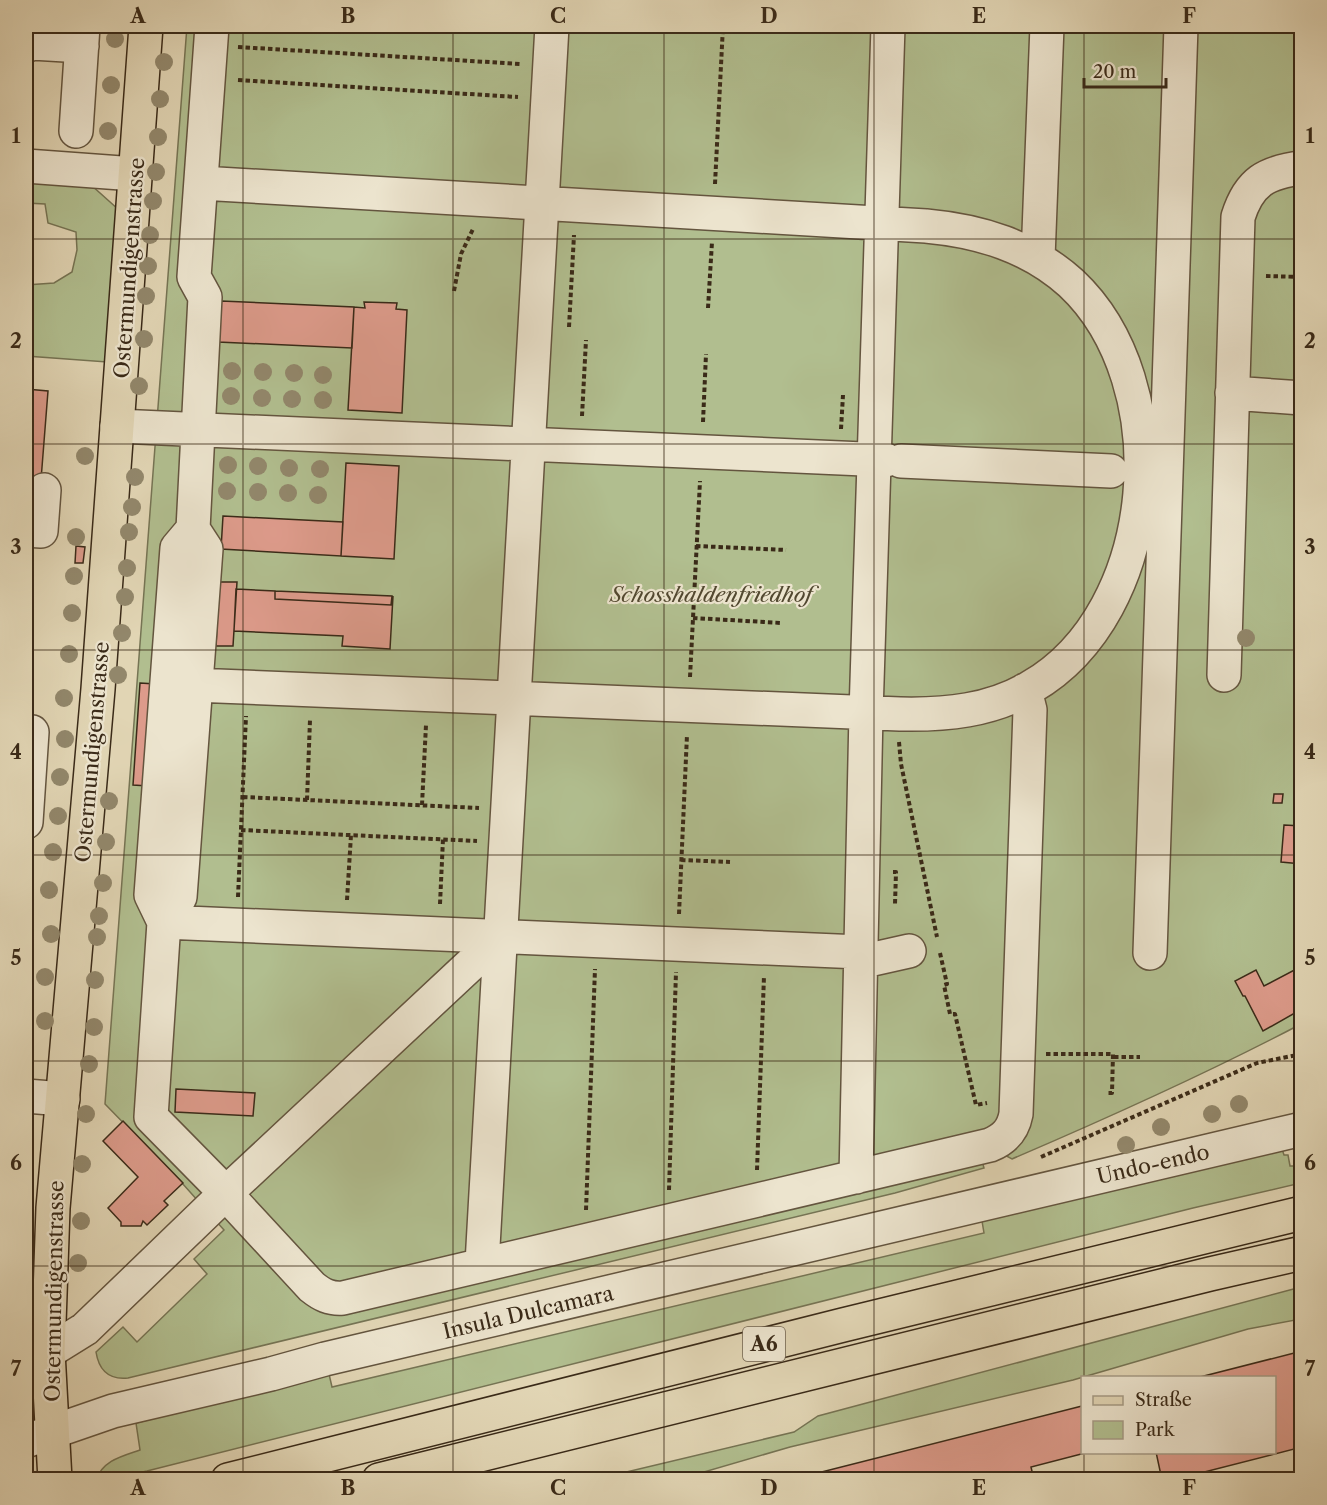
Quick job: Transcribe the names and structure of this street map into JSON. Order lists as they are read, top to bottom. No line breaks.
{"streets":{"main road":["Ostermundigenstrasse","A6"],"street":["Undo-endo","Insula Dulcamara"]},"crossings":[["Ostermundigenstrasse","Insula Dulcamara"],["Undo-endo","Insula Dulcamara"]],"parks":["Schosshaldenfriedhof"],"legend":["Straße","Park"],"scale_bar":"20 m","grid":{"columns":["A","B","C","D","E","F"],"rows":["1","2","3","4","5","6","7"]}}
